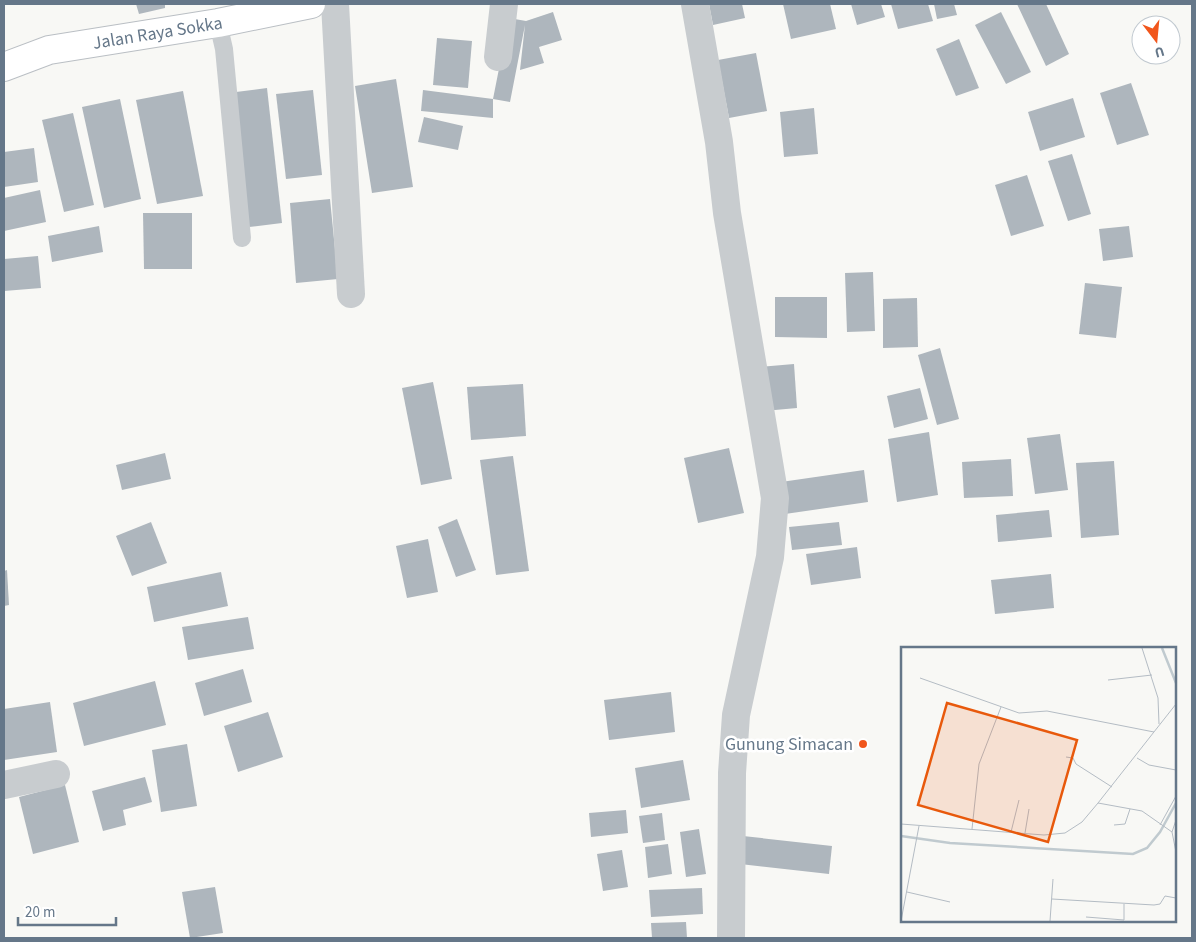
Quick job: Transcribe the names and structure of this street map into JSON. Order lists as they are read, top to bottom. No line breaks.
{"streets":{"main road":["Jalan Raya Sokka"]},"places":["Gunung Simacan"],"scale_bar":"20 m","north":"bottom"}
